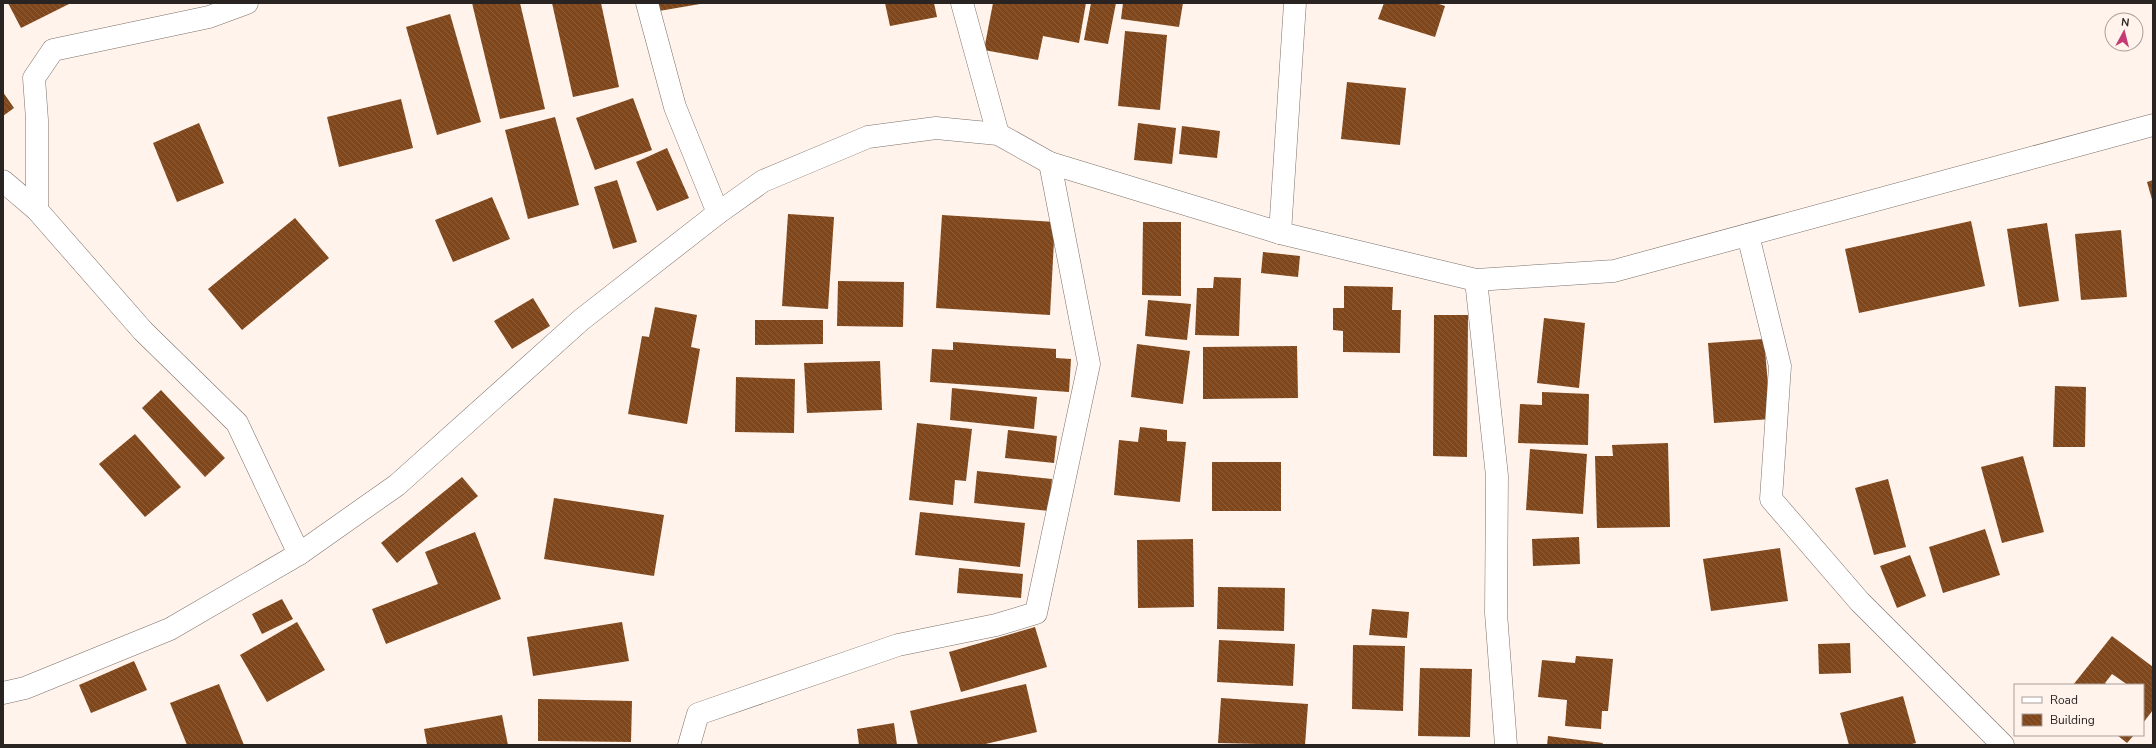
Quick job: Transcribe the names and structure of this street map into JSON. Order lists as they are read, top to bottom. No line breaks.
{"legend":["Road","Building"],"north":"top"}
